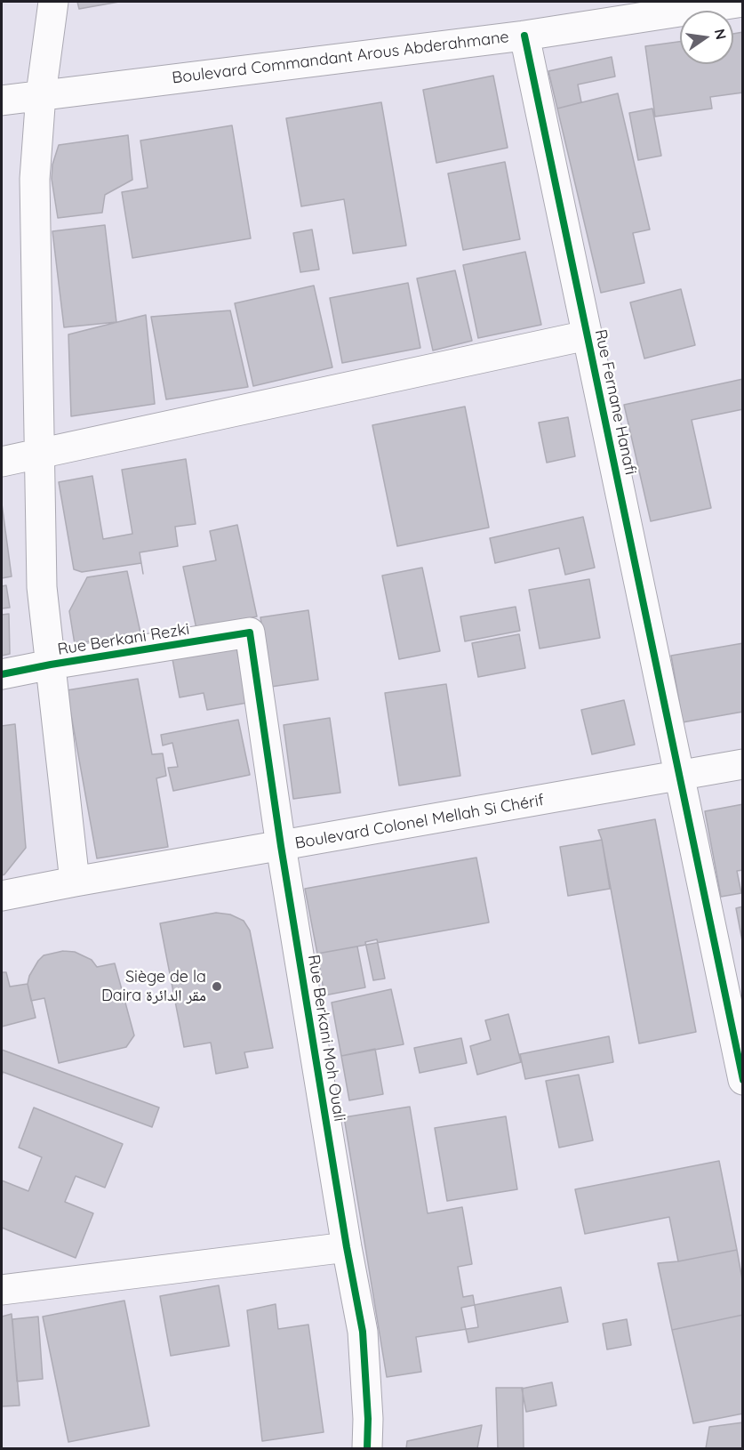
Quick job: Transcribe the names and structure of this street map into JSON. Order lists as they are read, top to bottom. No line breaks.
{"streets":{"street":["Boulevard Commandant Arous Abderahmane","Rue Fernane Hanafi","Rue Berkani Rezki","Boulevard Colonel Mellah Si Chérif","Rue Berkani Moh Ouali"]},"crossings":[["Boulevard Commandant Arous Abderahmane","Rue Fernane Hanafi"],["Rue Fernane Hanafi","Boulevard Colonel Mellah Si Chérif"],["Rue Berkani Rezki","Rue Berkani Moh Ouali"],["Boulevard Colonel Mellah Si Chérif","Rue Berkani Moh Ouali"]],"places":["Siège de la Daira مقر الدائرة"],"north":"right"}
